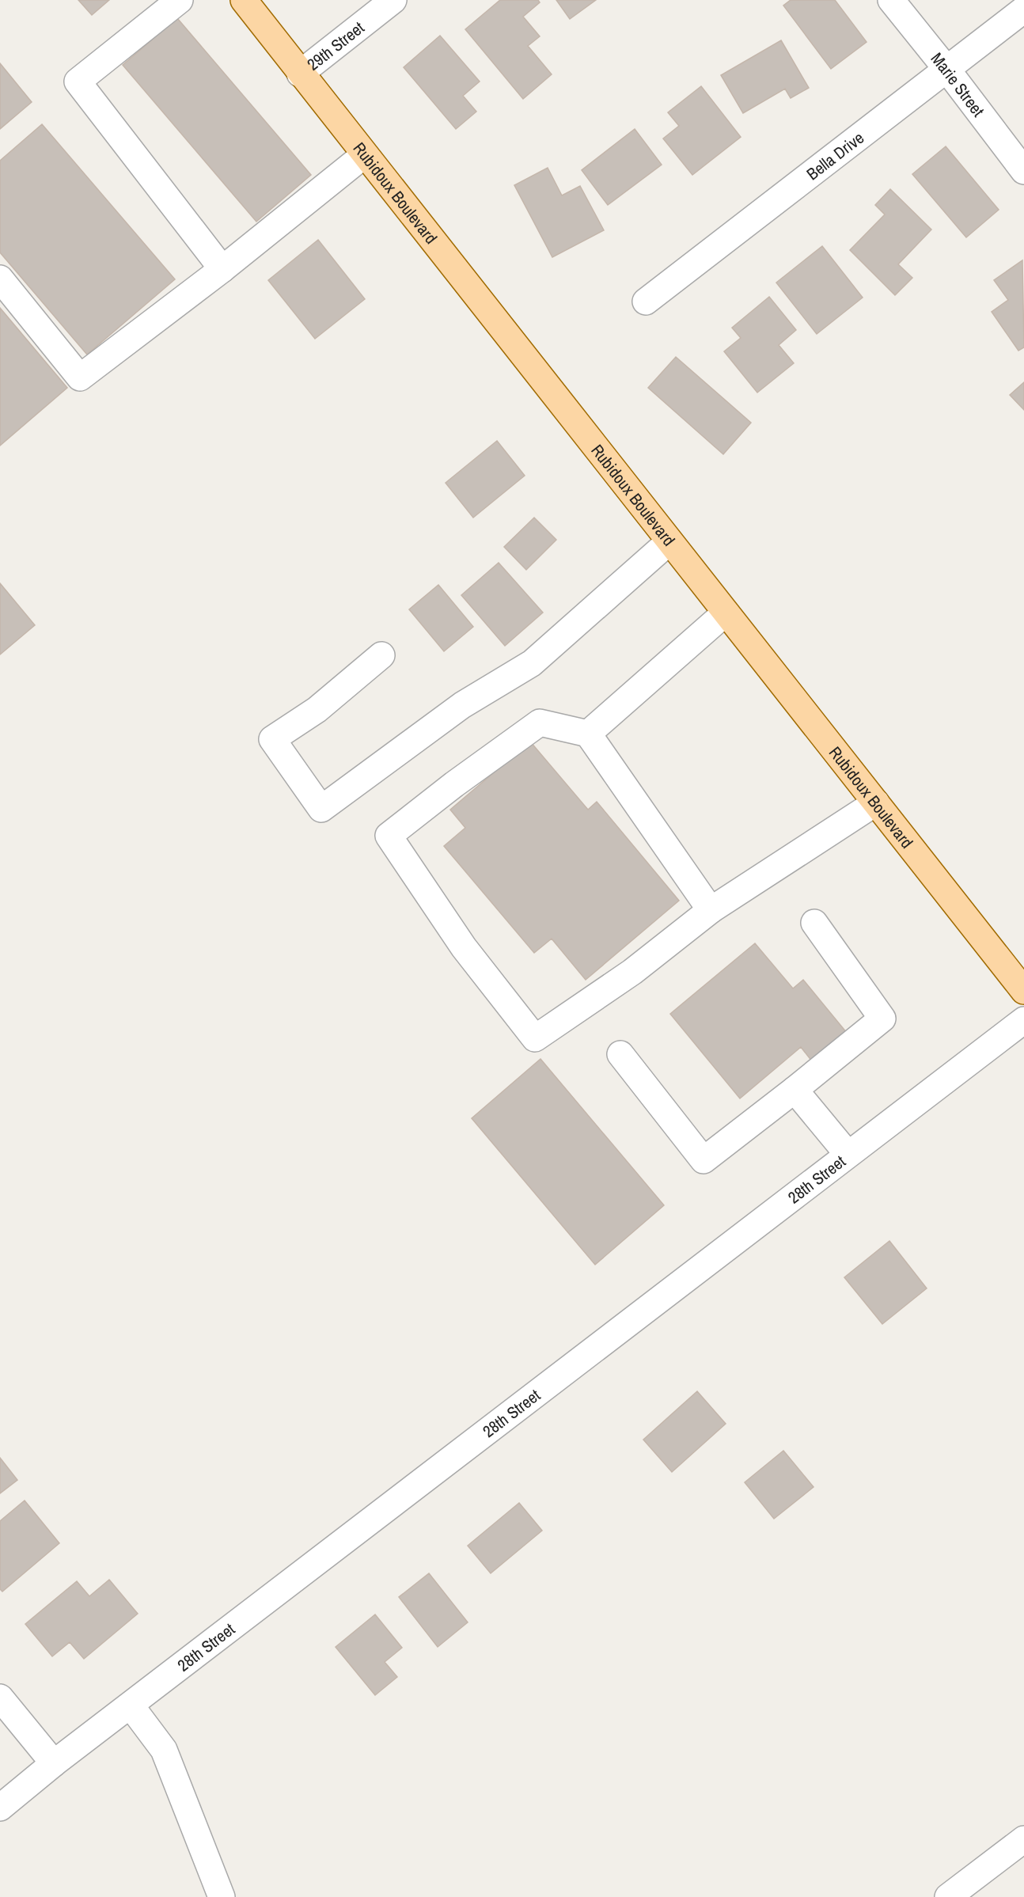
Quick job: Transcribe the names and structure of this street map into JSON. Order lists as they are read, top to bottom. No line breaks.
{"streets":{"main road":["Rubidoux Boulevard"],"street":["29th Street","Marie Street","Bella Drive","28th Street"]},"crossings":[["29th Street","Rubidoux Boulevard"],["Marie Street","Bella Drive"]]}
